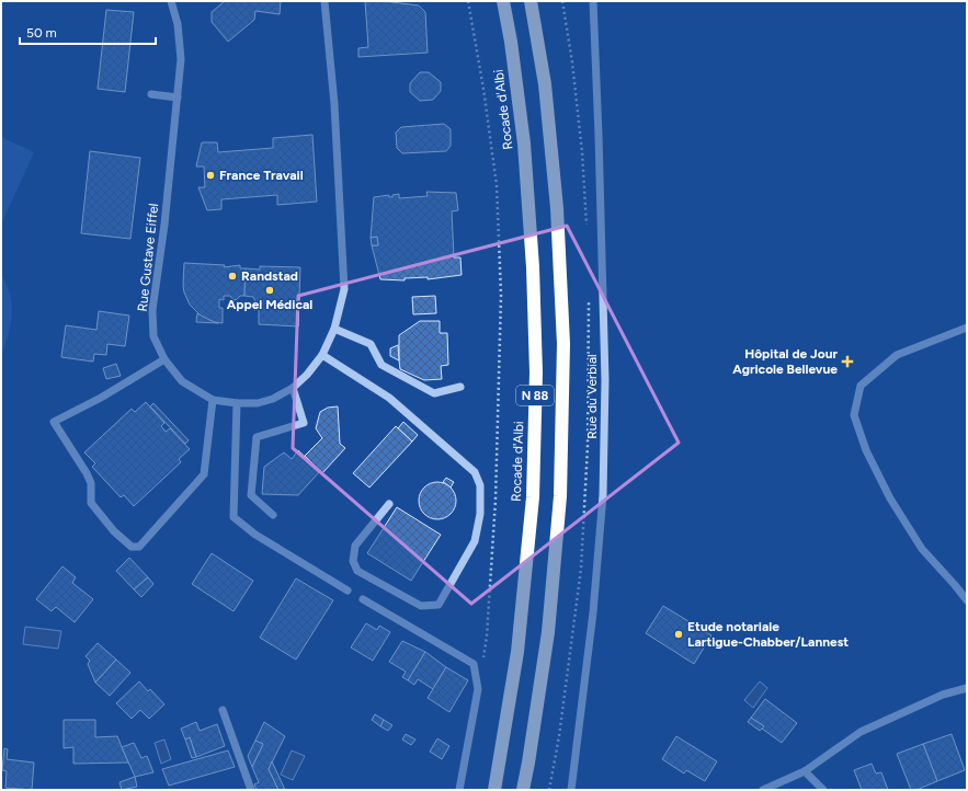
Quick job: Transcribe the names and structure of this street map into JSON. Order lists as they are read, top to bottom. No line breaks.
{"streets":{"highway":["Rocade d'Albi","N 88"],"street":["Rue Gustave Eiffel","Rue du Verbial"]},"places":{"other":["France Travail","Randstad","Appel Médical","Etude notariale Lartigue-Chabber/Lannest"],"health":["Hôpital de Jour Agricole Bellevue"]},"scale_bar":"50 m"}
